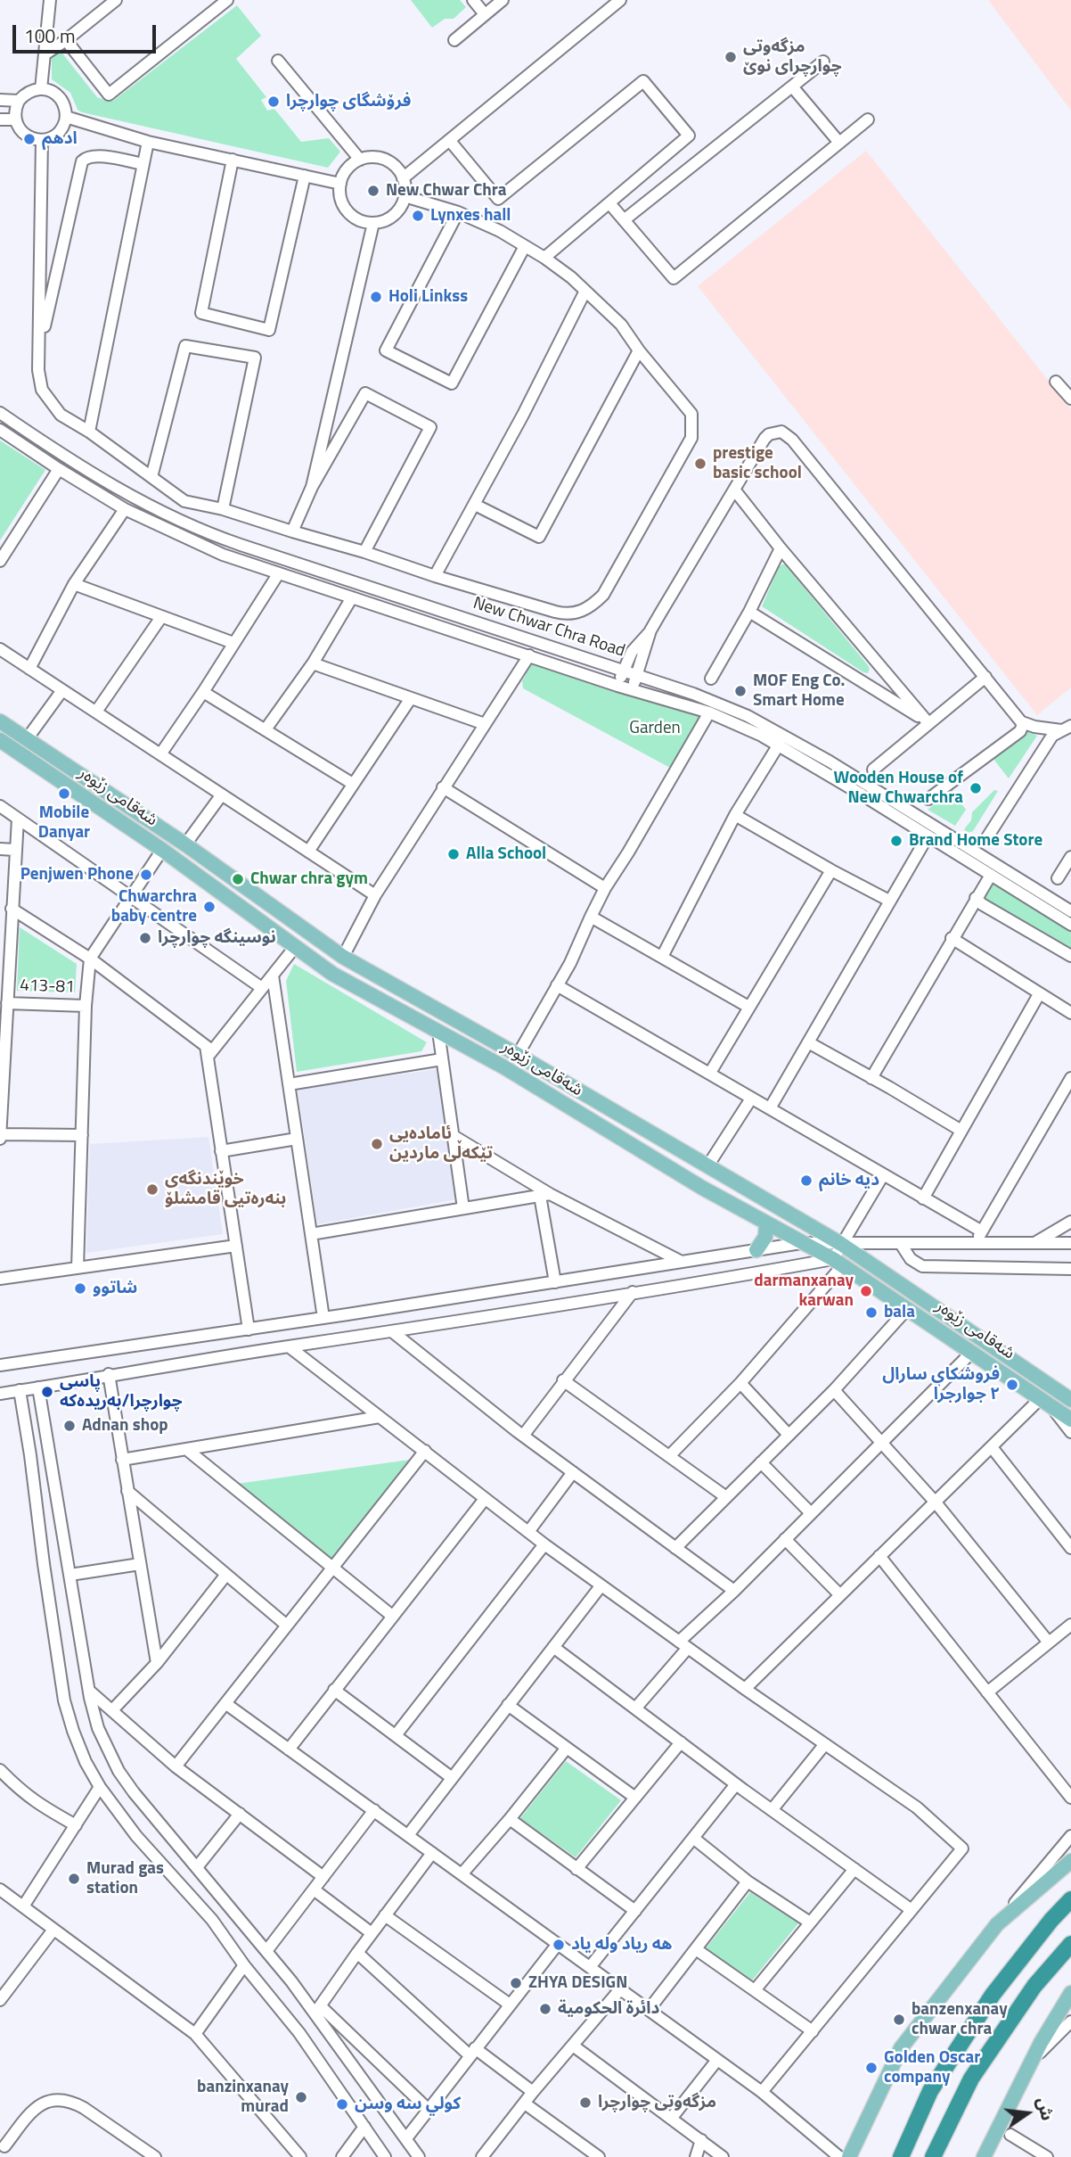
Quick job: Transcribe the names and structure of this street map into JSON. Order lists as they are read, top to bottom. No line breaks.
{"streets":{"main road":["شەقامی زێوەر"],"street":["New Chwar Chra Road","413-81"]},"parks":["Garden"],"places":["مزگەوتی چوارچرای نوێ","فرۆشگای چوارچرا","ادهم","New Chwar Chra","Lynxes hall","Holi Linkss","prestige basic school","MOF Eng Co. Smart Home","Wooden House of New Chwarchra","Mobile Danyar","Brand Home Store","Alla School","Penjwen Phone","Chwar chra gym","Chwarchra baby centre","نوسینگە چوارچرا","ئامادەیی تێکەڵی ماردین","دیە خانم","خوێندنگەی بنەرەتیی قامشلۆ","شاتوو","darmanxanay karwan","bala","فروشكاي سارال ٢ جوارجرا","پاسی چوارچرا/بەریدەکە","Adnan shop","Murad gas station","هه رياد وله ياد","ZHYA DESIGN","دائرة الحكومية","banzenxanay chwar chra","Golden Oscar company","banzinxanay murad","مزگەوتی چوارچرا","كولي سه وسن"],"scale_bar":"100 m","north":"right"}
